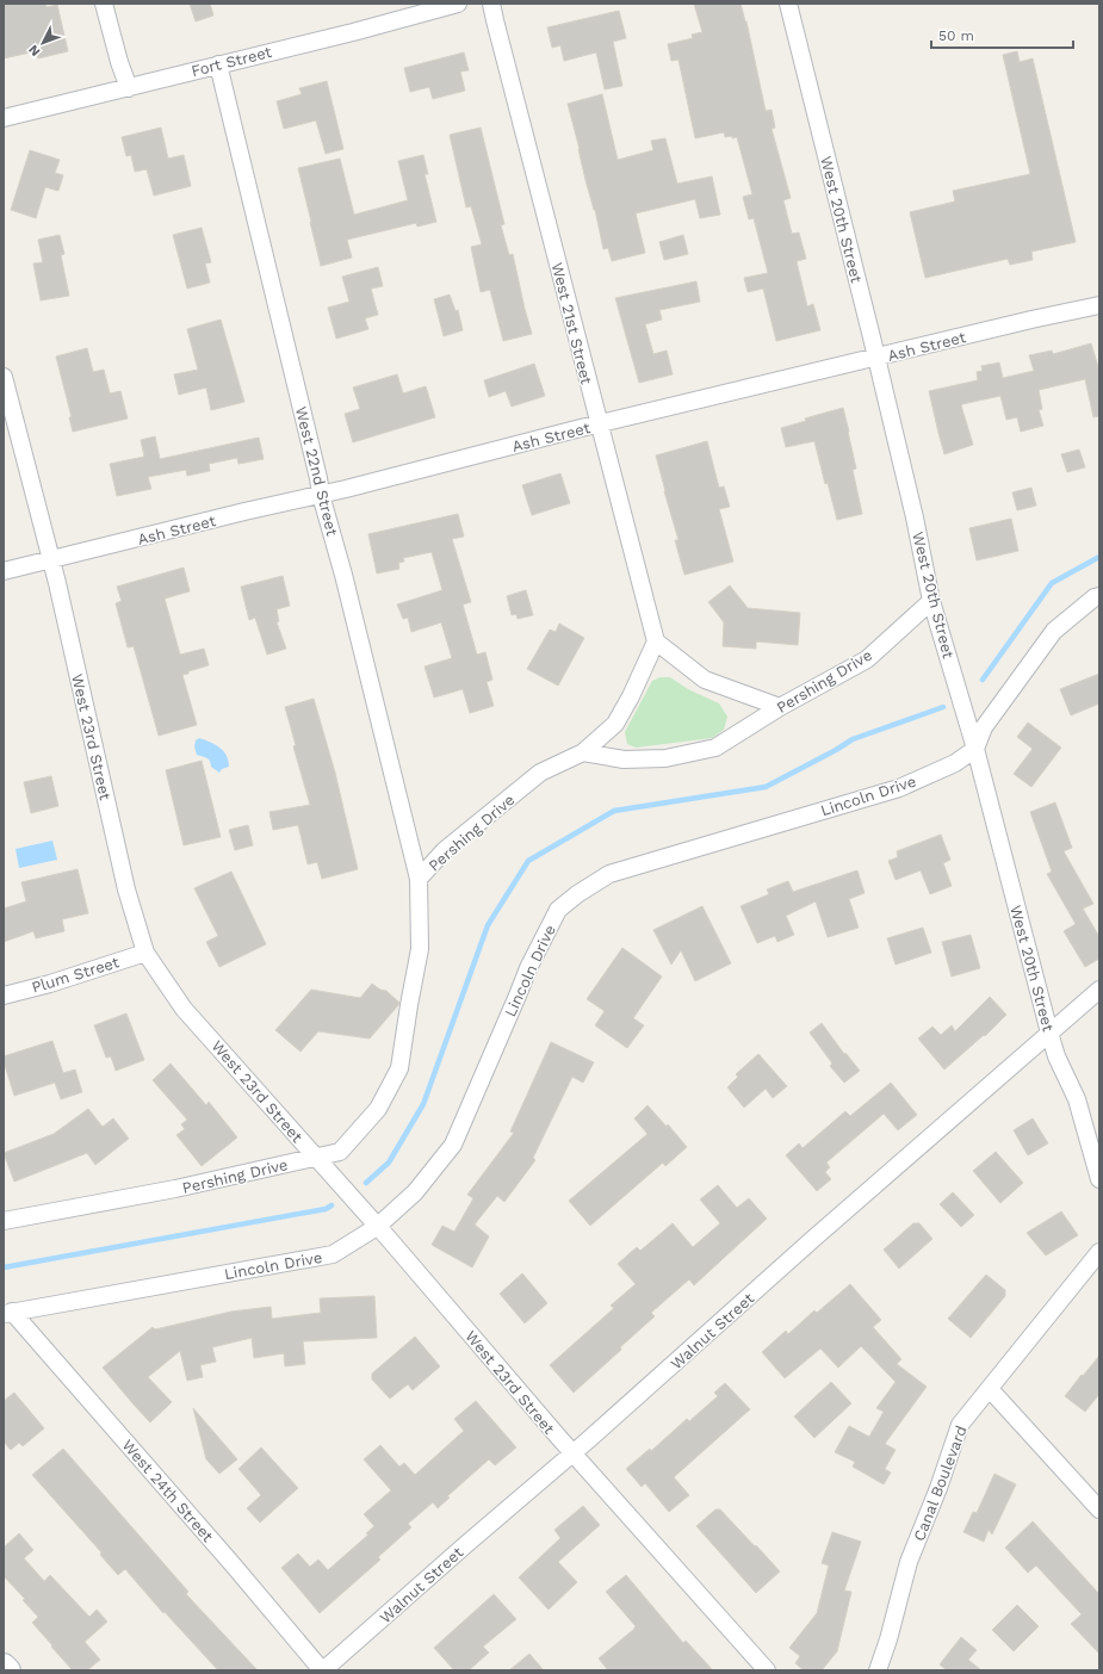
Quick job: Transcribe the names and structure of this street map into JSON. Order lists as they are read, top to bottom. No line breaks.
{"streets":{"street":["Fort Street","West 20th Street","West 21st Street","Ash Street","West 22nd Street","Pershing Drive","West 23rd Street","Lincoln Drive","Plum Street","Walnut Street","Canal Boulevard","West 24th Street"]},"crossings":[["Fort Street","West 22nd Street"],["West 20th Street","Ash Street"],["West 20th Street","Pershing Drive"],["West 20th Street","Lincoln Drive"],["West 20th Street","Walnut Street"],["West 21st Street","Ash Street"],["Ash Street","West 22nd Street"],["Ash Street","West 23rd Street"],["West 22nd Street","Pershing Drive"],["Pershing Drive","West 23rd Street"],["West 23rd Street","Lincoln Drive"],["West 23rd Street","Plum Street"],["West 23rd Street","Walnut Street"],["Lincoln Drive","West 24th Street"],["Walnut Street","West 24th Street"]],"scale_bar":"50 m","north":"bottom left"}
